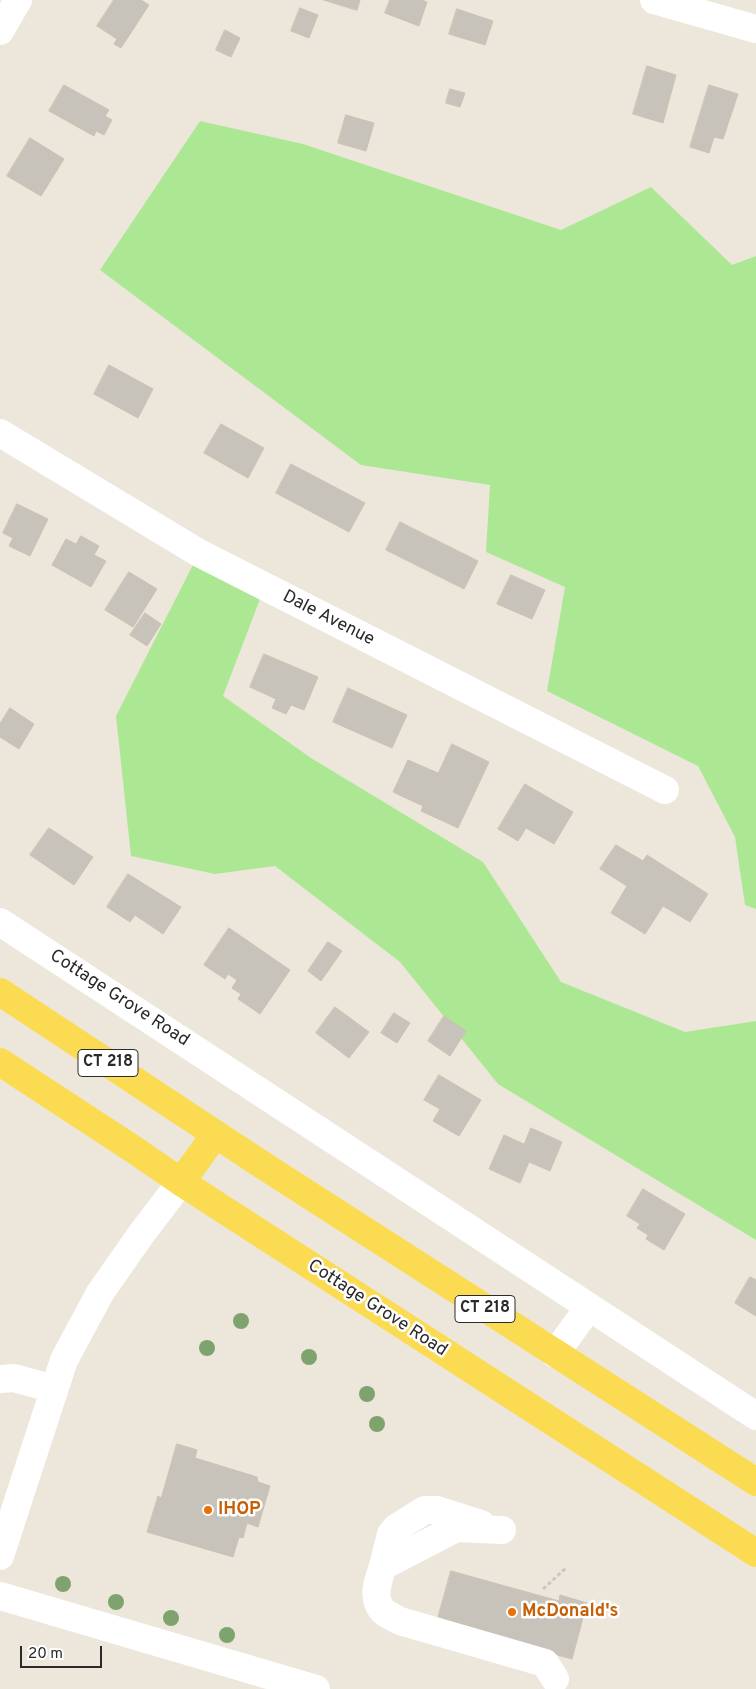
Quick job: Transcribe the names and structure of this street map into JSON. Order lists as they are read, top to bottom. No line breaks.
{"streets":{"main road":["Cottage Grove Road","CT 218"],"street":["Dale Avenue"]},"places":["IHOP","McDonald's"],"scale_bar":"20 m"}
